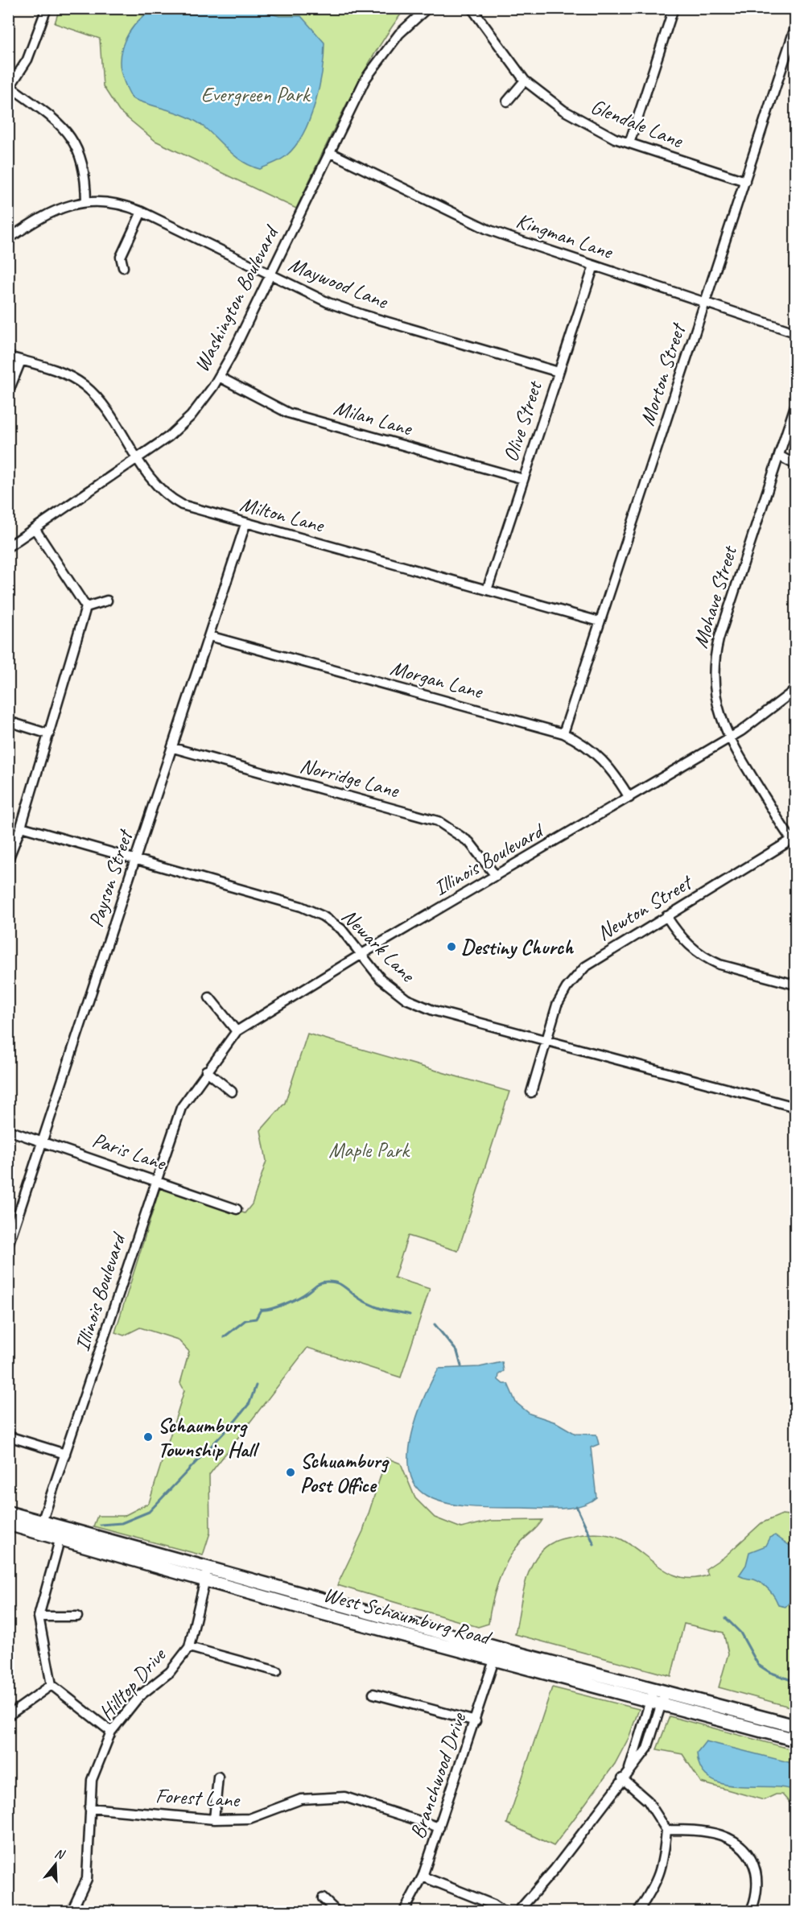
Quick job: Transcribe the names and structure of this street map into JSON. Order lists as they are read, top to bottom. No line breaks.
{"streets":{"main road":["West Schaumburg Road"],"street":["Glendale Lane","Kingman Lane","Maywood Lane","Washington Boulevard","Morton Street","Milan Lane","Olive Street","Milton Lane","Mohave Street","Morgan Lane","Norridge Lane","Illinois Boulevard","Payson Street","Newton Street","Newark Lane","Paris Lane","Hilltop Drive","Branchwood Drive","Forest Lane"]},"crossings":[["Glendale Lane","Morton Street"],["Kingman Lane","Washington Boulevard"],["Kingman Lane","Morton Street"],["Kingman Lane","Olive Street"],["Maywood Lane","Washington Boulevard"],["Maywood Lane","Olive Street"],["Washington Boulevard","Milan Lane"],["Washington Boulevard","Milton Lane"],["Morton Street","Milton Lane"],["Morton Street","Morgan Lane"],["Milan Lane","Olive Street"],["Olive Street","Milton Lane"],["Milton Lane","Payson Street"],["Mohave Street","Illinois Boulevard"],["Mohave Street","Newton Street"],["Morgan Lane","Illinois Boulevard"],["Morgan Lane","Payson Street"],["Norridge Lane","Illinois Boulevard"],["Norridge Lane","Payson Street"],["Illinois Boulevard","Newark Lane"],["Illinois Boulevard","Paris Lane"],["Illinois Boulevard","West Schaumburg Road"],["Payson Street","Newark Lane"],["Payson Street","Paris Lane"],["Newton Street","Newark Lane"],["West Schaumburg Road","Hilltop Drive"],["West Schaumburg Road","Branchwood Drive"],["Hilltop Drive","Forest Lane"],["Branchwood Drive","Forest Lane"]],"parks":["Evergreen Park","Maple Park"],"places":["Destiny Church","Schaumburg Township Hall","Schuamburg Post Office"],"north":"top"}
